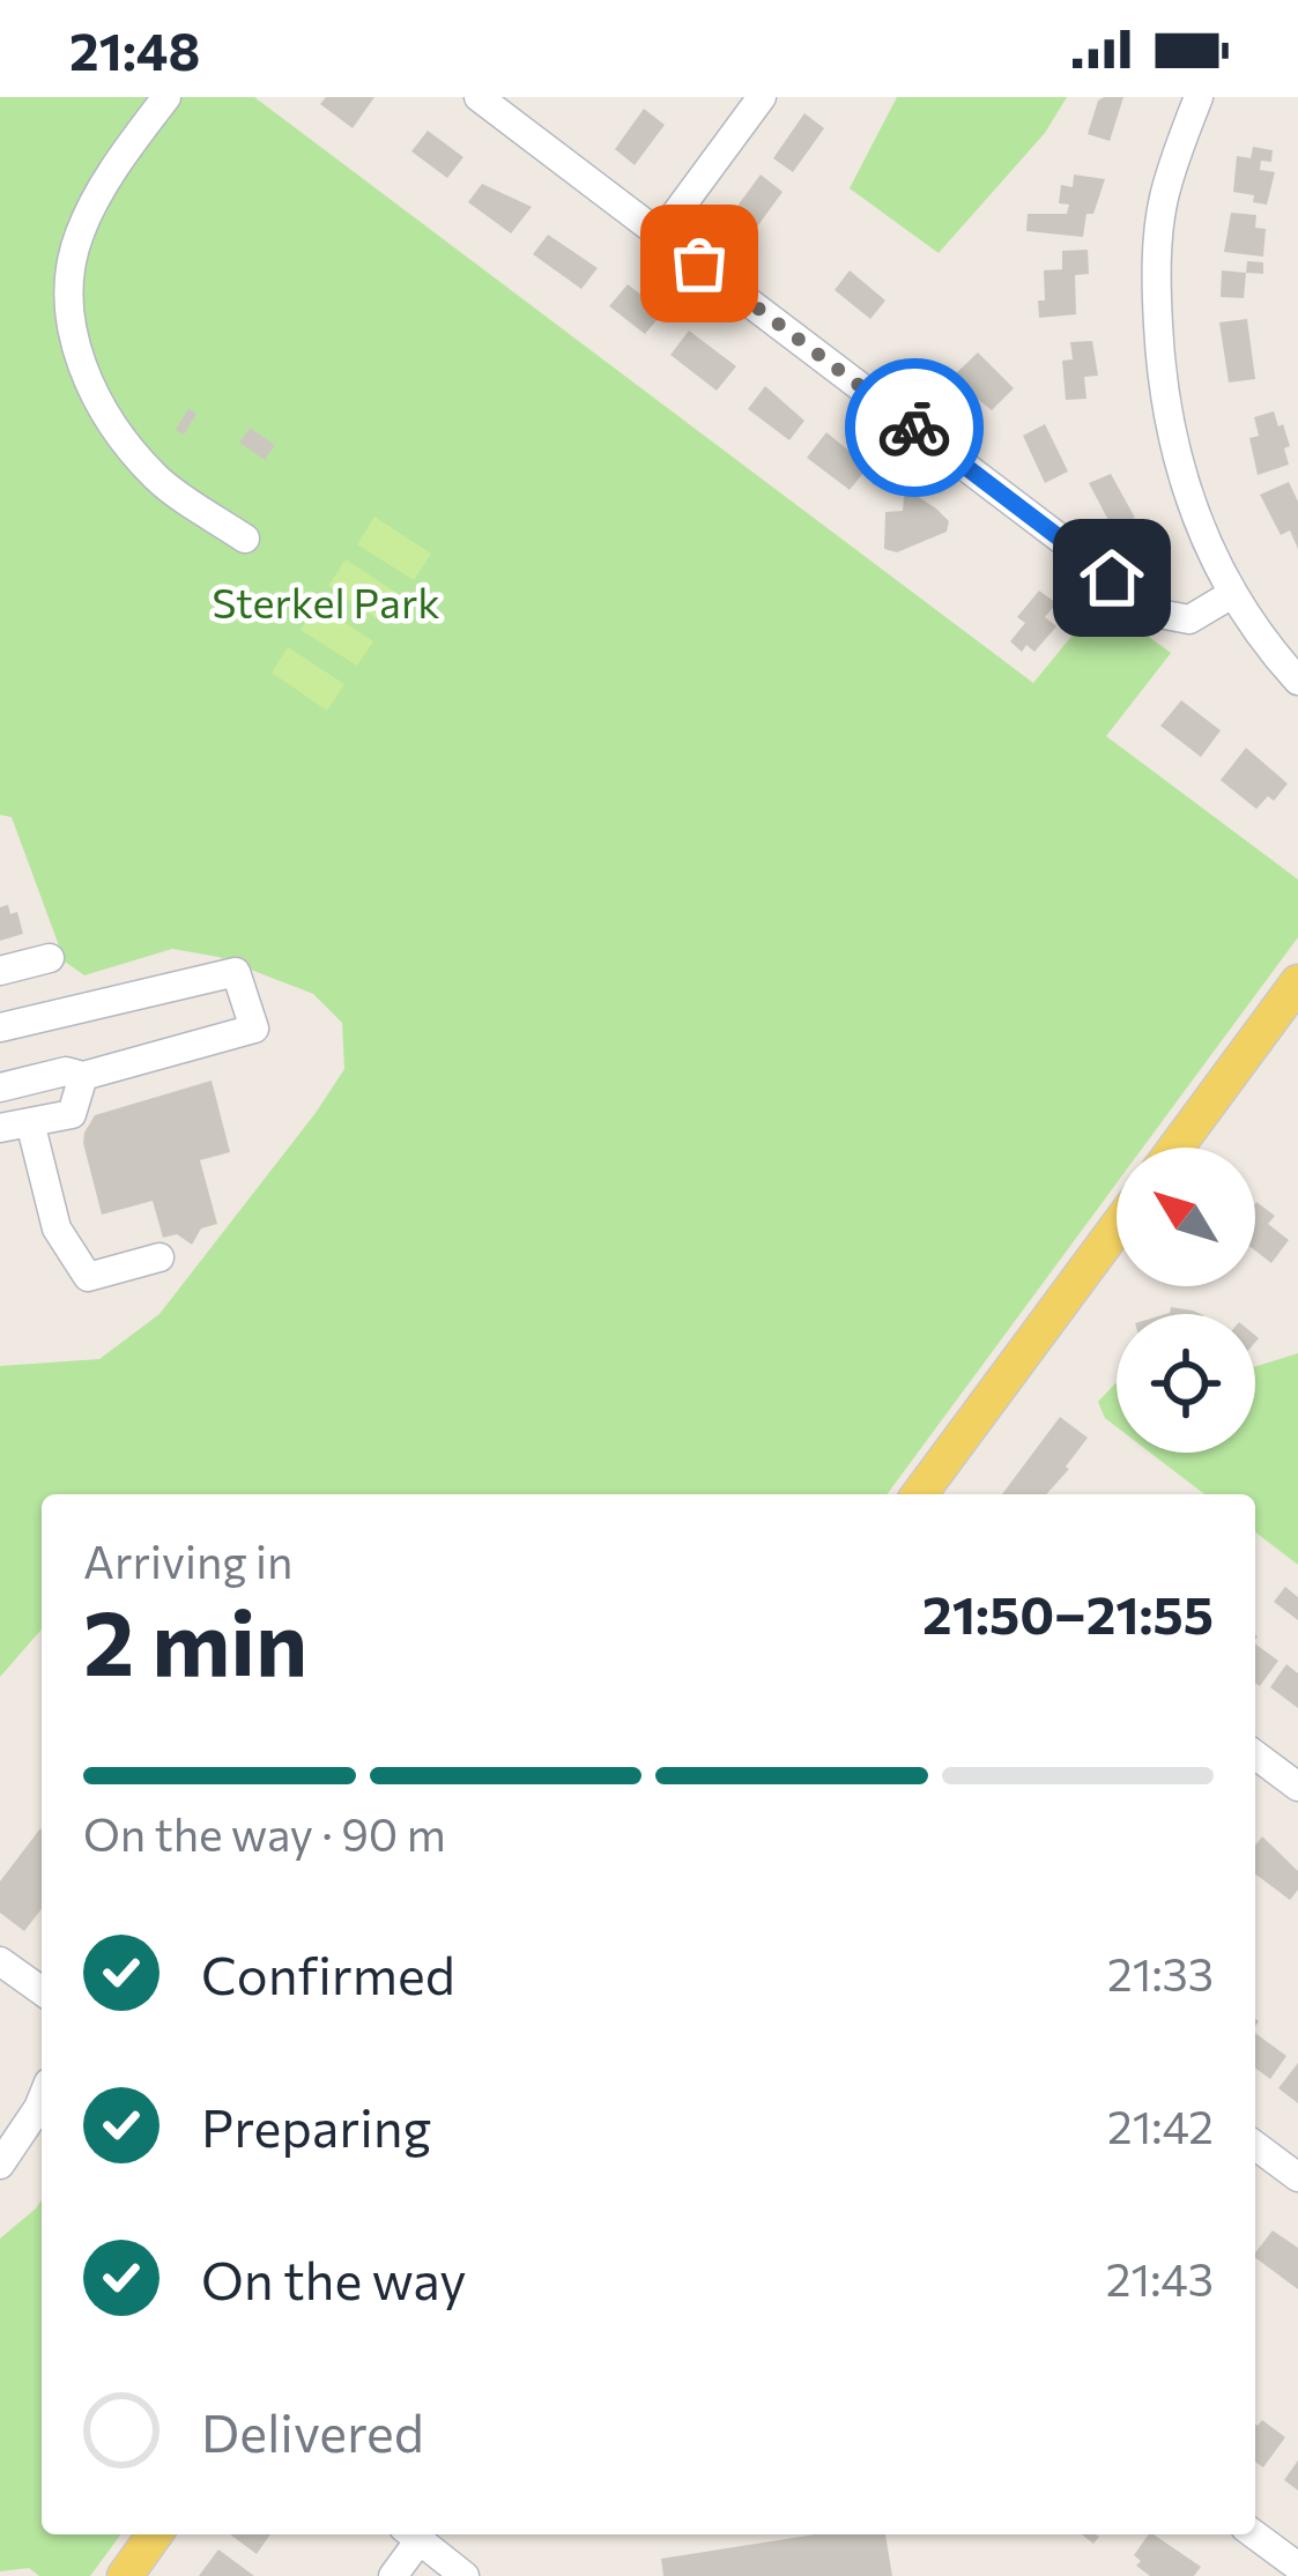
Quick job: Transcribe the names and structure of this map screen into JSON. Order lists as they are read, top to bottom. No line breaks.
{"parks":["Sterkel Park"],"north":"top left","page":{"status":"21:48","heading":["2 min","Arriving in","21:50–21:55"],"bar":"On the way · 90 m","list":[["Confirmed","21:33"],["Preparing","21:42"],["On the way","21:43"],"Delivered"]}}
